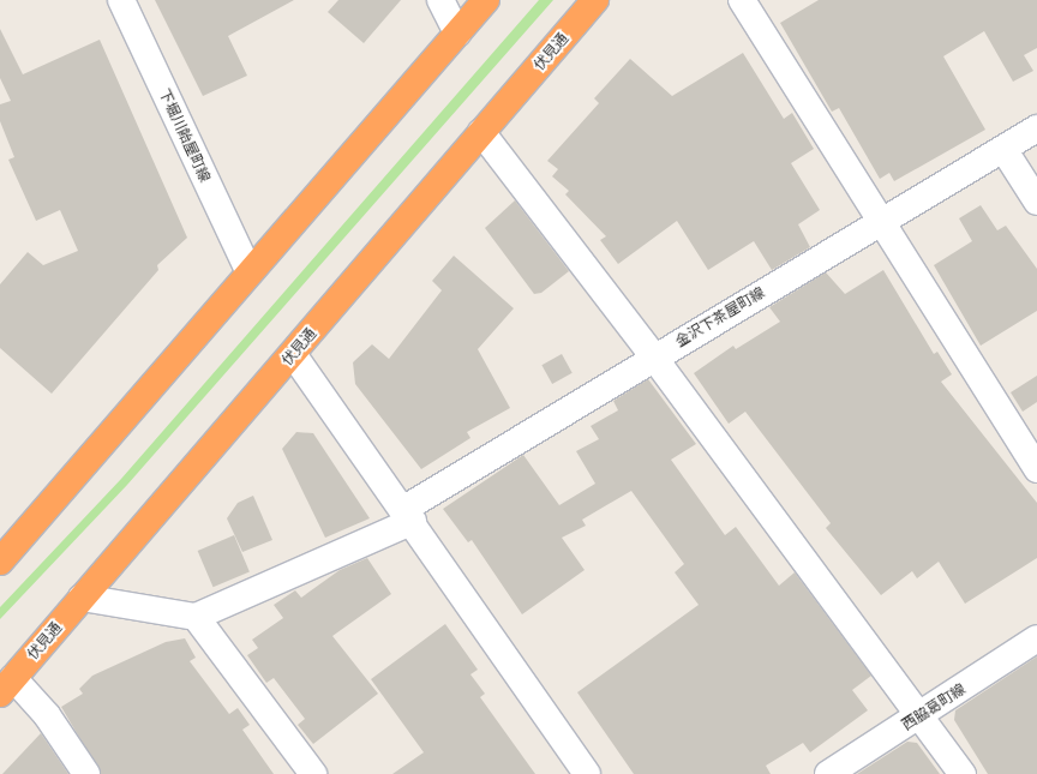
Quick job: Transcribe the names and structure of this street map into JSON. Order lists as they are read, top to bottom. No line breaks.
{"streets":{"highway":["伏見通"],"street":["下堀川飴屋町線","金沢下茶屋町線","西脇葛町線"]}}
